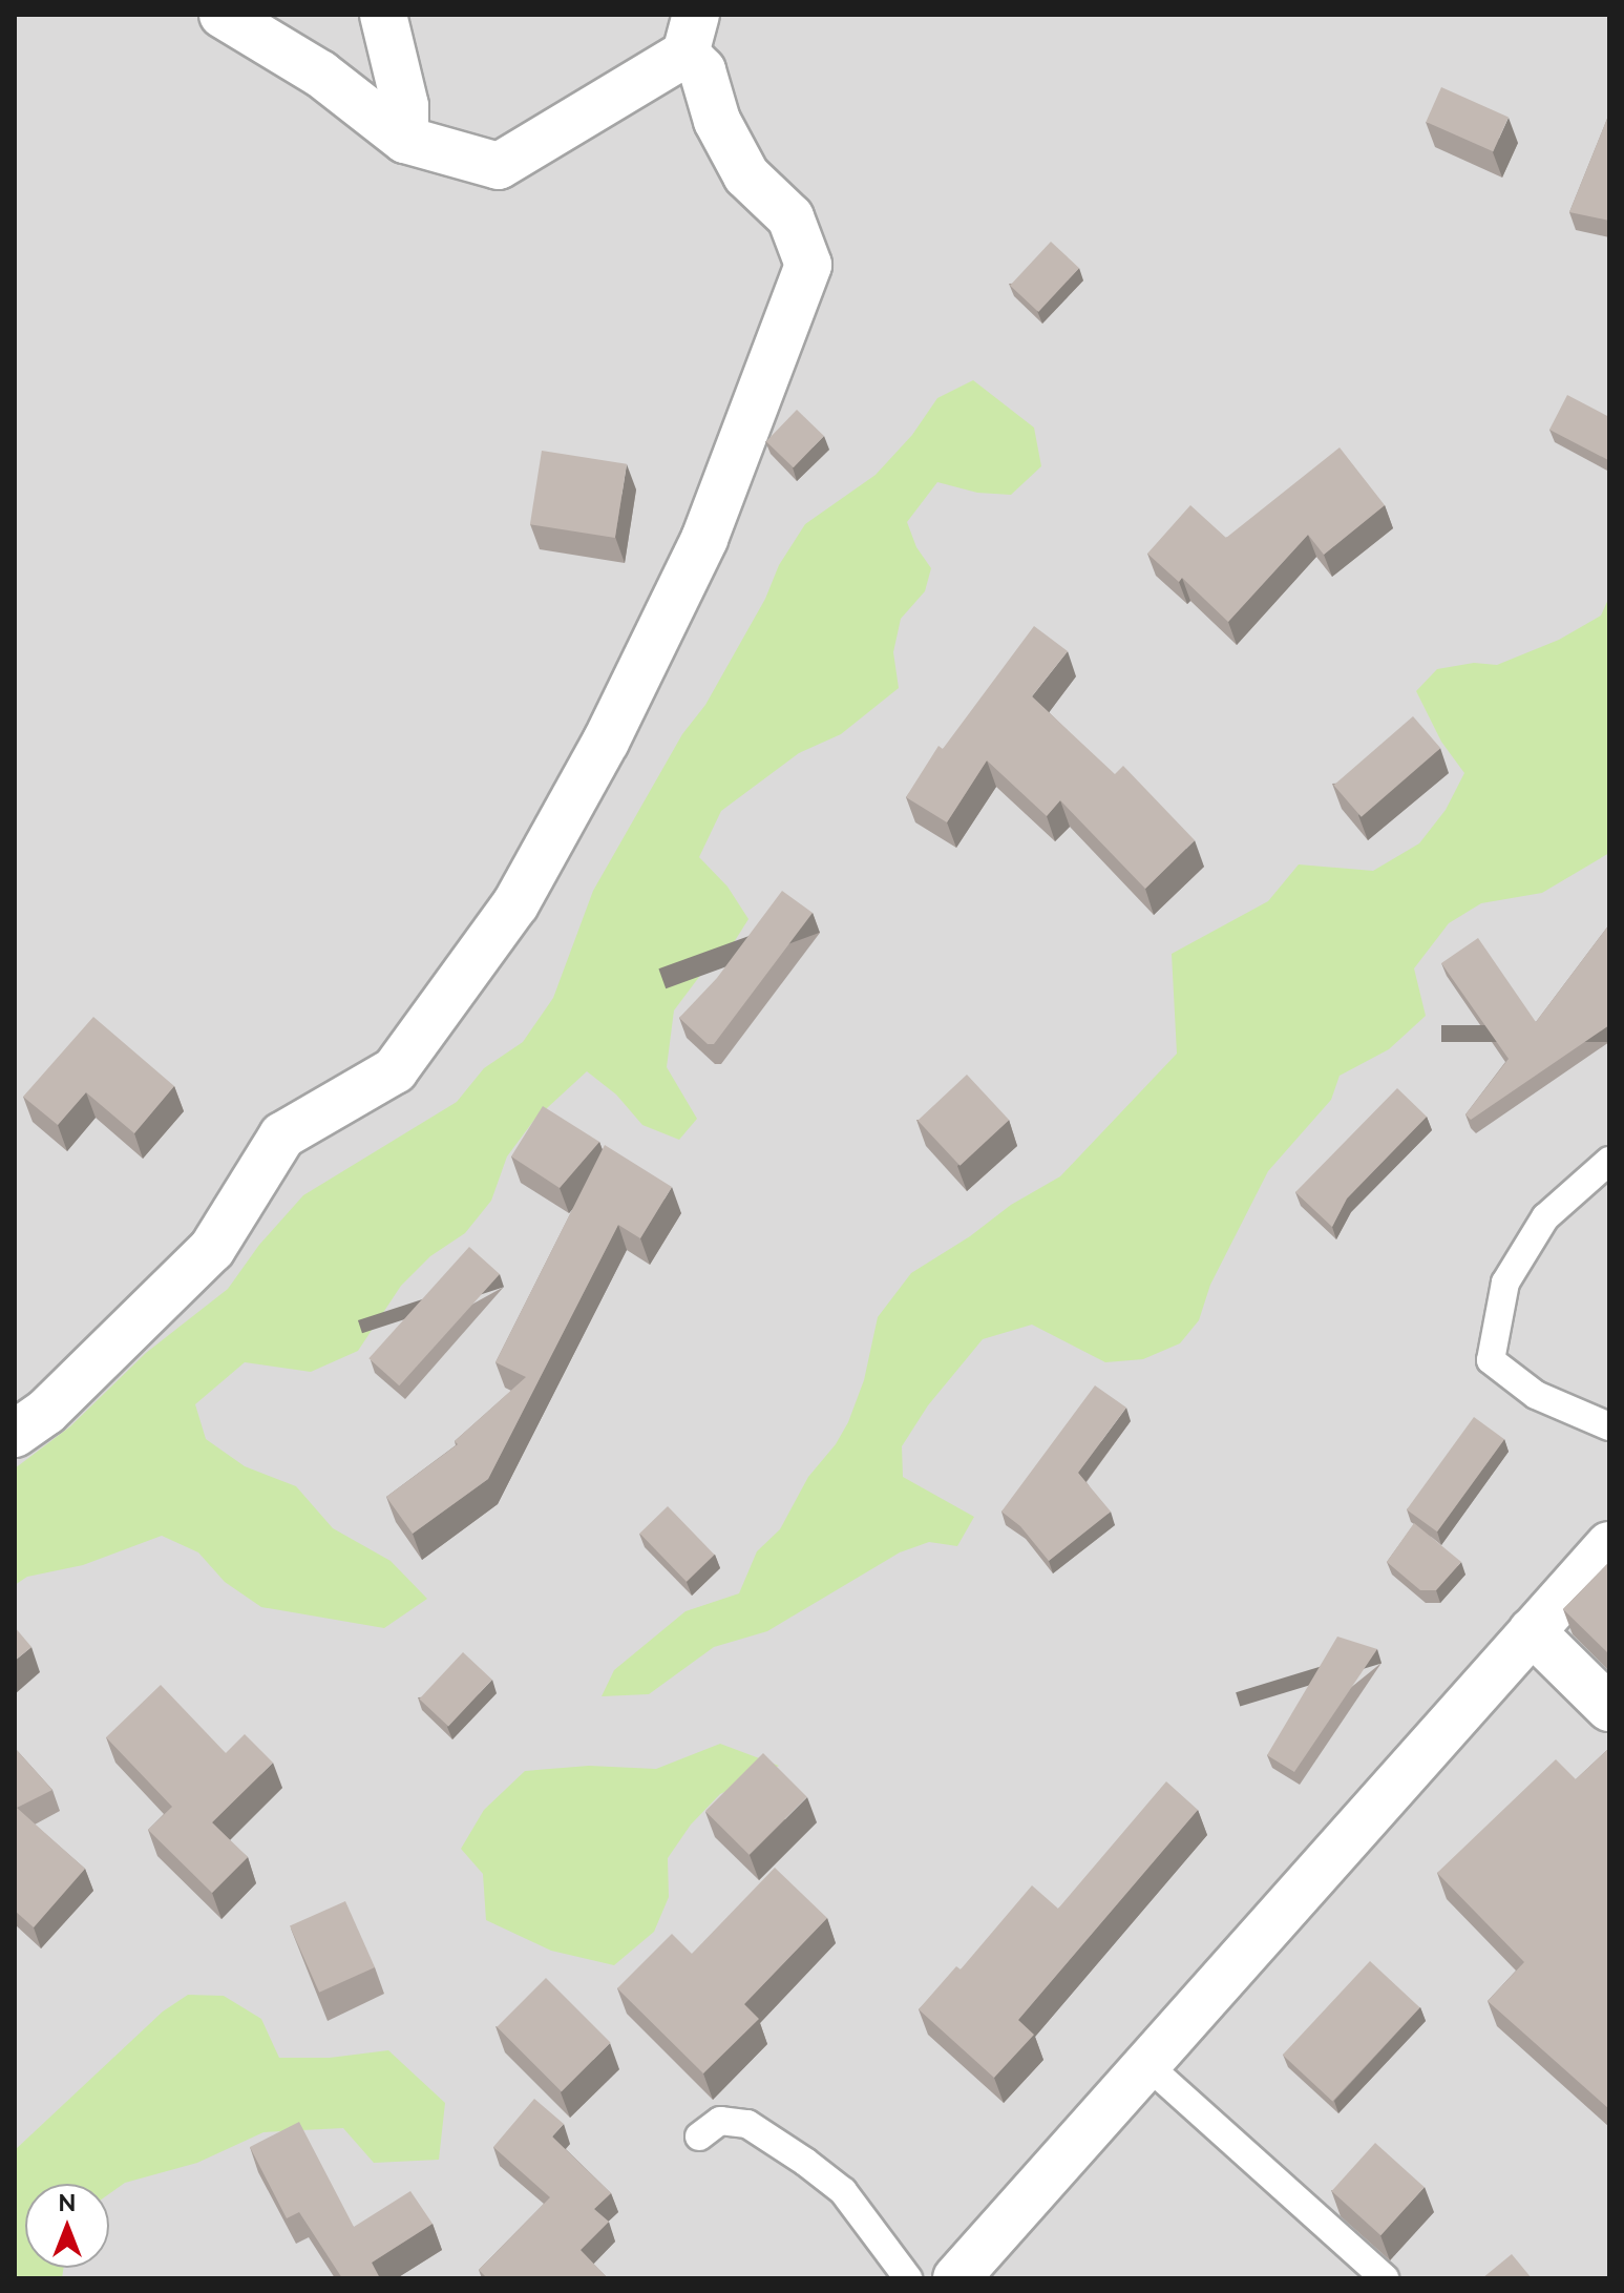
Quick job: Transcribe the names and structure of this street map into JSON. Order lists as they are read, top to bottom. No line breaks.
{"north":"top"}
